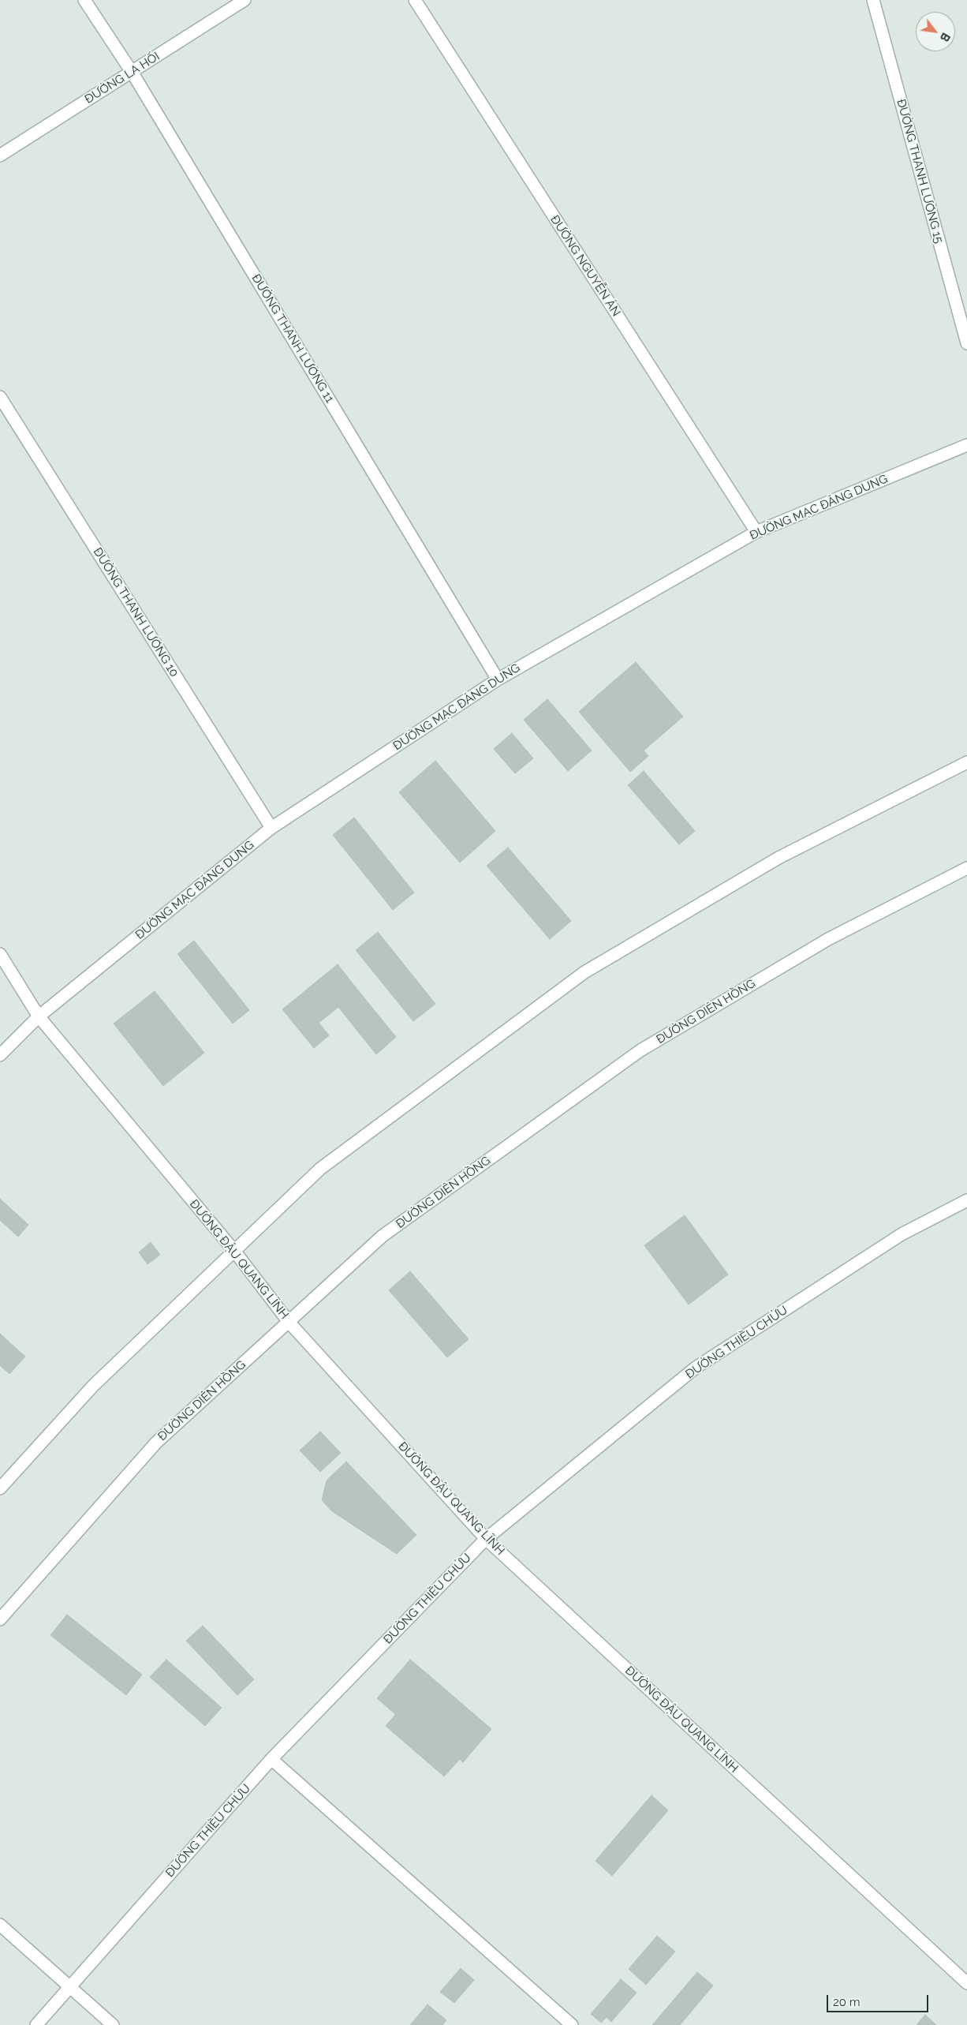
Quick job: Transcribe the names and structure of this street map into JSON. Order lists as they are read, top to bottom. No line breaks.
{"streets":{"street":["ĐƯỜNG LA HỐI","ĐƯỜNG THANH LƯƠNG 15","ĐƯỜNG NGUYỄN ÂN","ĐƯỜNG THANH LƯƠNG 11","ĐƯỜNG MẠC ĐĂNG DUNG","ĐƯỜNG THANH LƯƠNG 10","ĐƯỜNG DIÊN HỒNG","ĐƯỜNG ĐẬU QUANG LĨNH","ĐƯỜNG THIỀU CHỬU"]},"crossings":[["ĐƯỜNG LA HỐI","ĐƯỜNG THANH LƯƠNG 11"],["ĐƯỜNG NGUYỄN ÂN","ĐƯỜNG MẠC ĐĂNG DUNG"],["ĐƯỜNG THANH LƯƠNG 11","ĐƯỜNG MẠC ĐĂNG DUNG"],["ĐƯỜNG MẠC ĐĂNG DUNG","ĐƯỜNG THANH LƯƠNG 10"],["ĐƯỜNG MẠC ĐĂNG DUNG","ĐƯỜNG ĐẬU QUANG LĨNH"],["ĐƯỜNG DIÊN HỒNG","ĐƯỜNG ĐẬU QUANG LĨNH"],["ĐƯỜNG ĐẬU QUANG LĨNH","ĐƯỜNG THIỀU CHỬU"]],"scale_bar":"20 m","north":"bottom right"}
